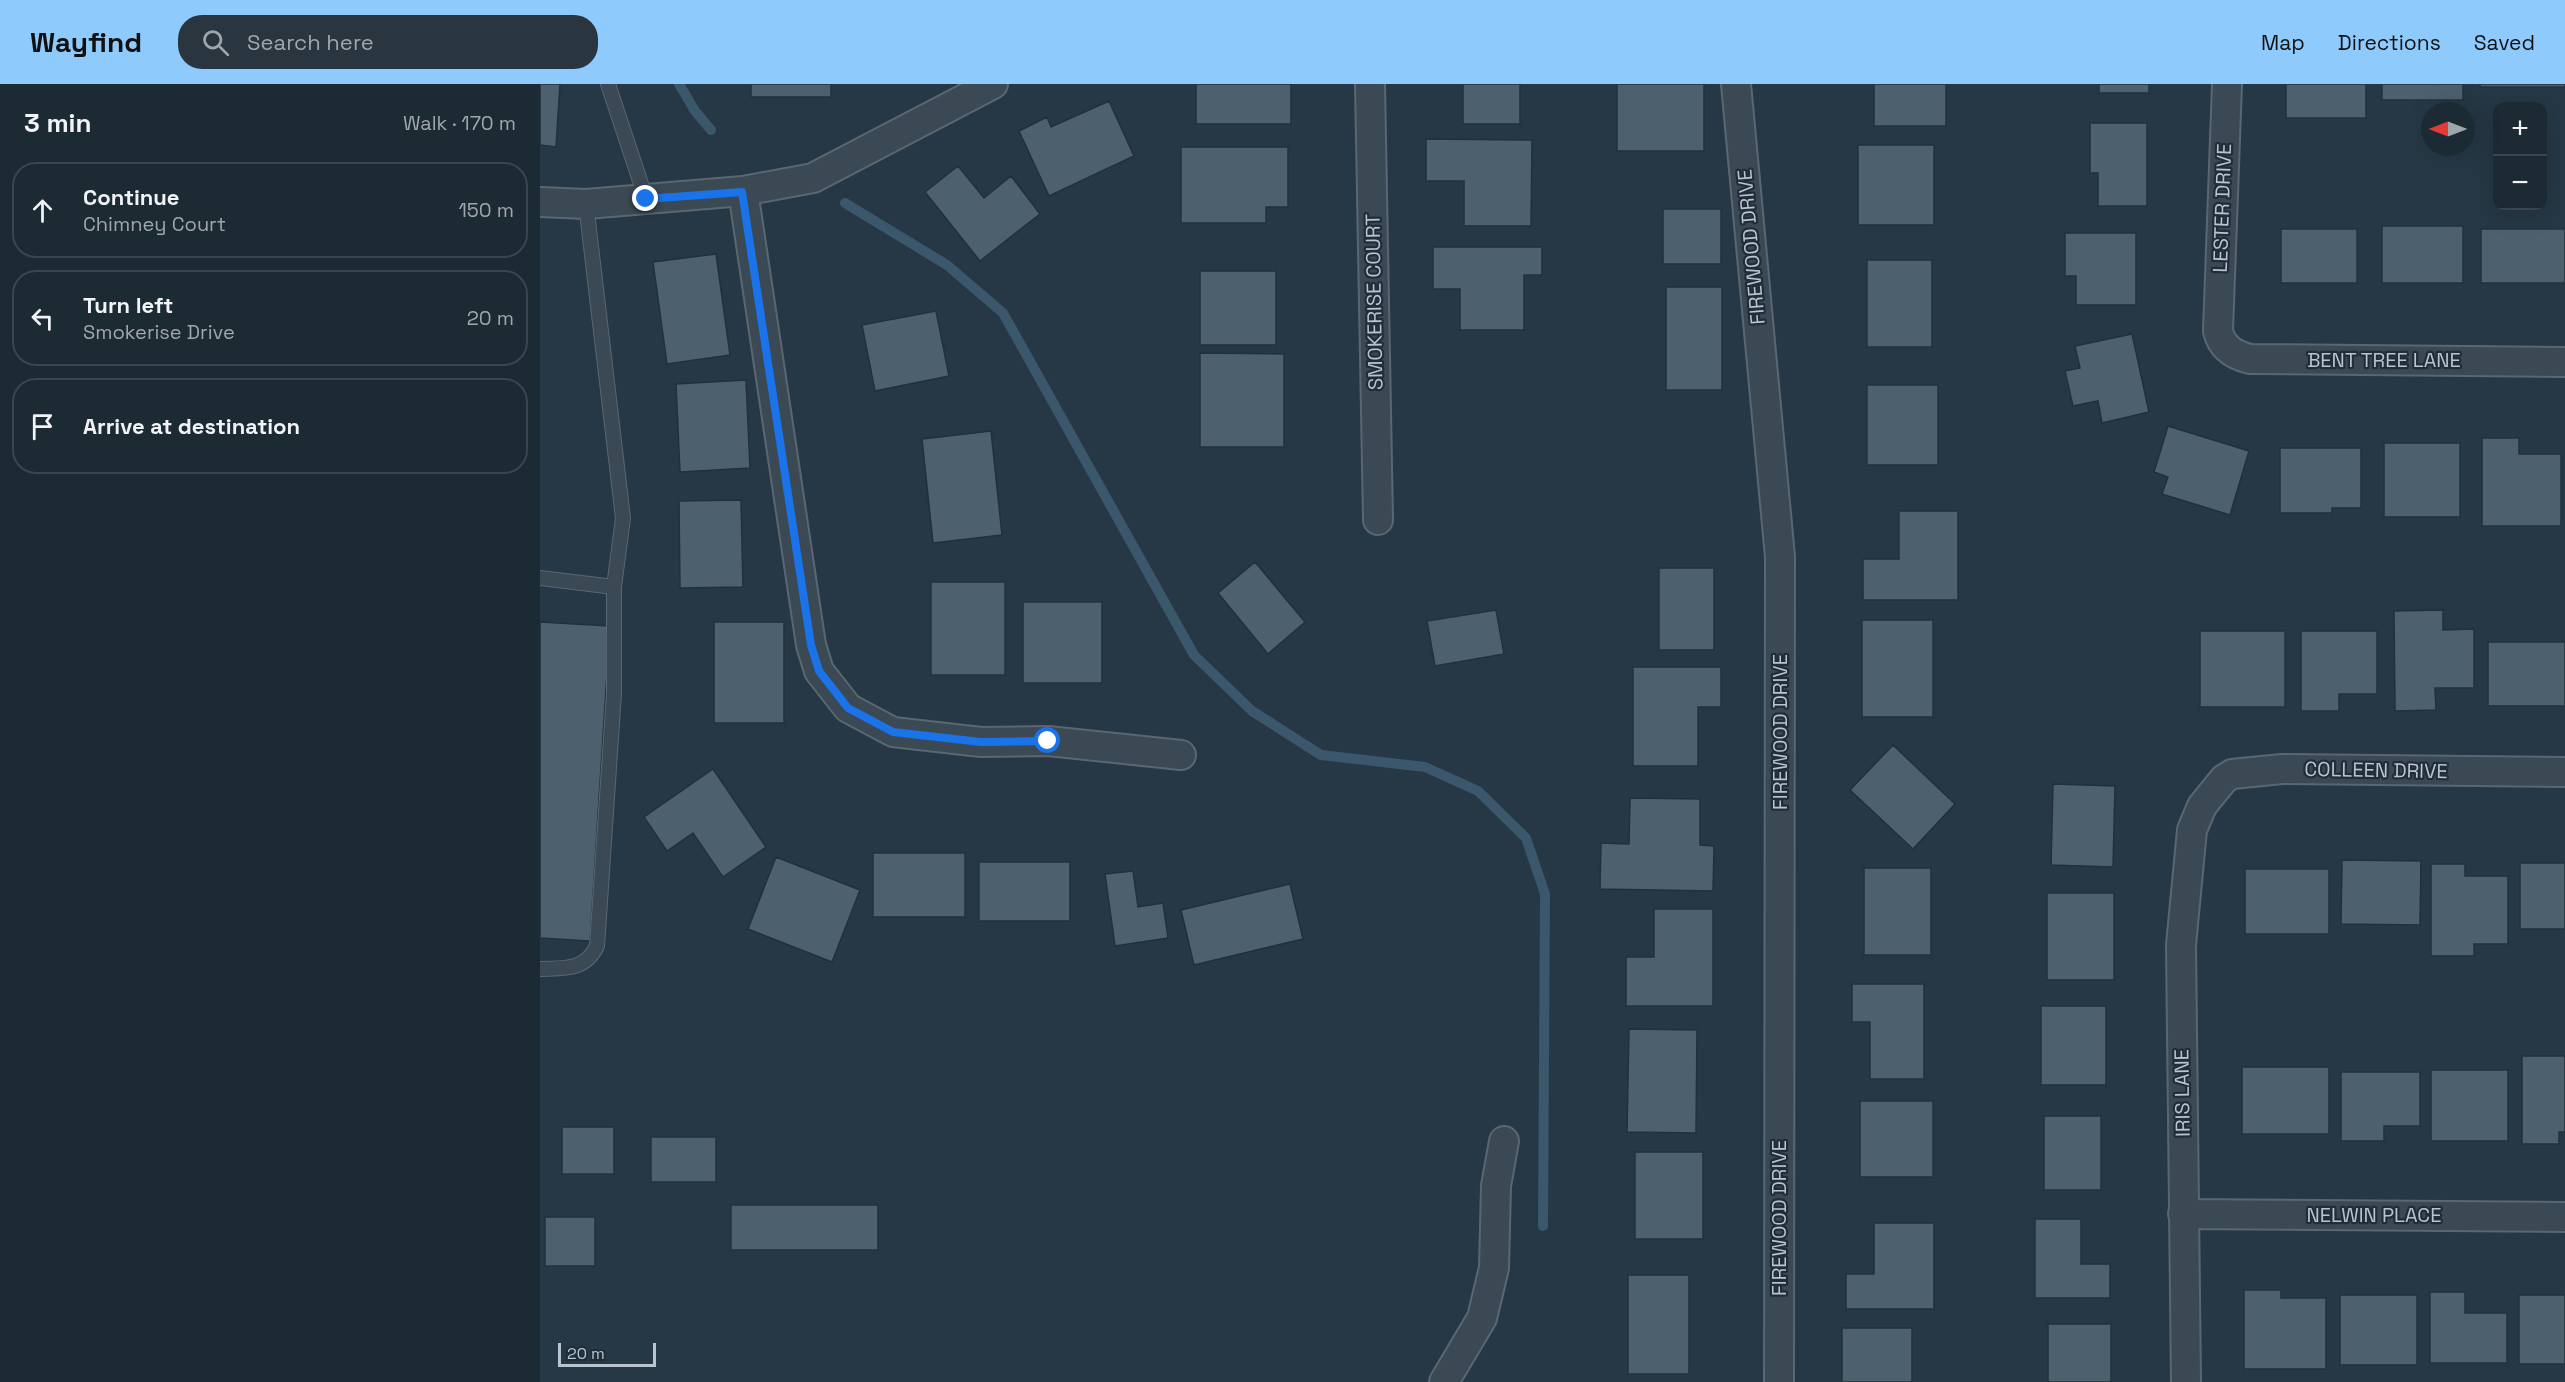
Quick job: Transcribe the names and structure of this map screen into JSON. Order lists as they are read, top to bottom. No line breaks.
{"streets":{"street":["LESTER DRIVE","FIREWOOD DRIVE","SMOKERISE COURT","BENT TREE LANE","COLLEEN DRIVE","IRIS LANE","NELWIN PLACE"]},"crossings":[["LESTER DRIVE","BENT TREE LANE"],["COLLEEN DRIVE","IRIS LANE"],["IRIS LANE","NELWIN PLACE"]],"scale_bar":"20 m","north":"left","page":{"header":"Wayfind","search":"Search here","nav":["Map","Directions","Saved"],"heading":["3 min","Walk · 170 m"],"map_buttons":["+","−"],"list":[["Continue","Chimney Court","150 m"],["Turn left","Smokerise Drive","20 m"],"Arrive at destination"],"scale":"20 m"}}
